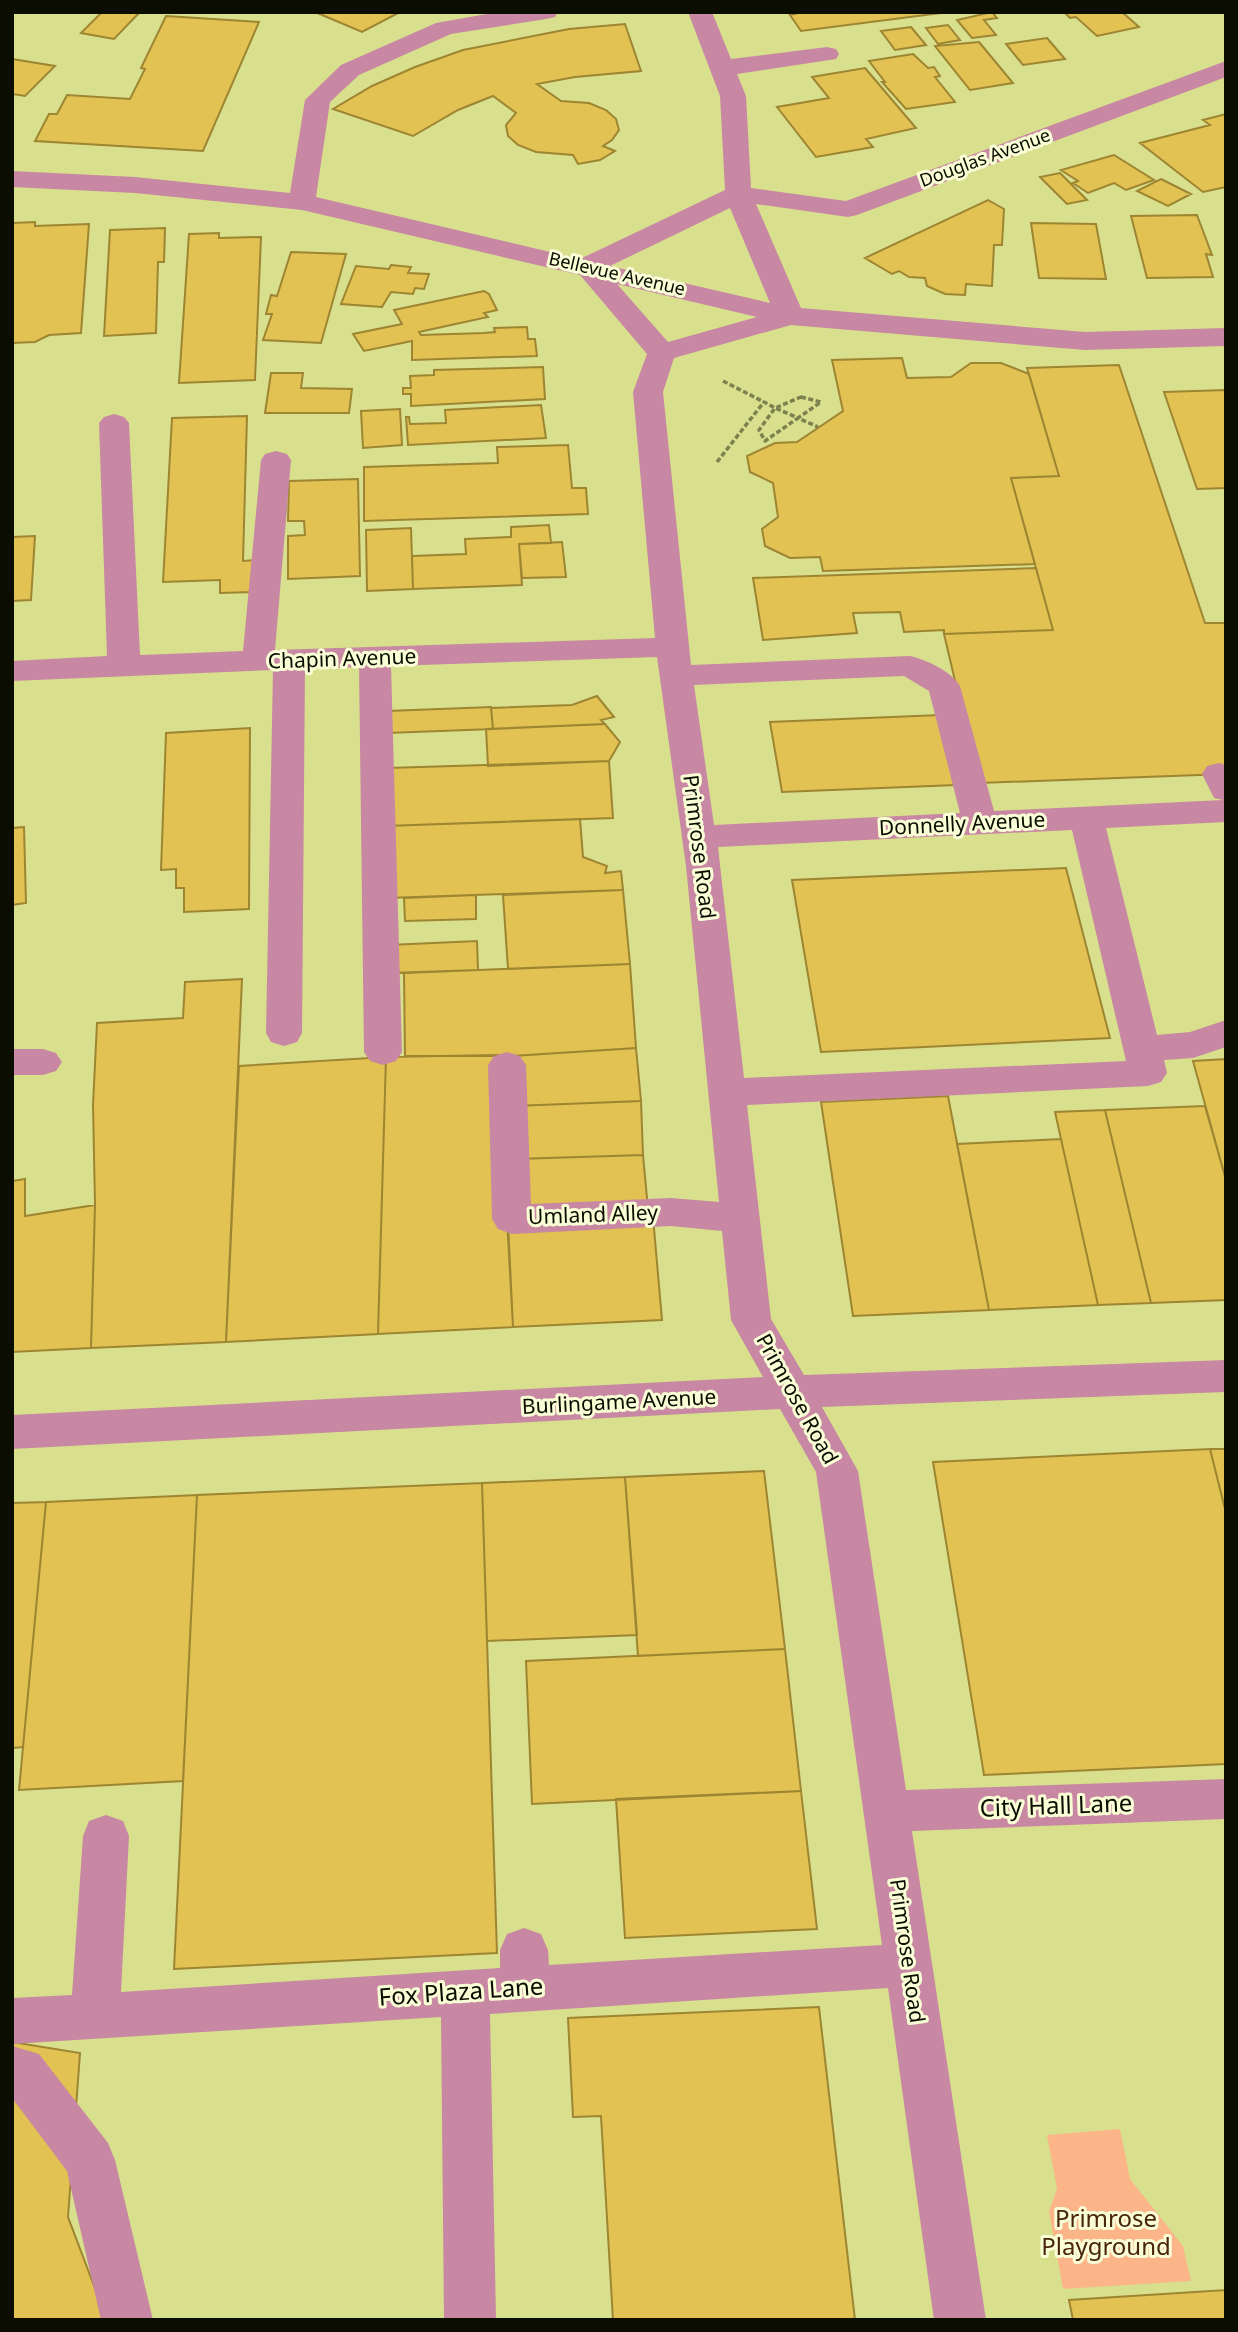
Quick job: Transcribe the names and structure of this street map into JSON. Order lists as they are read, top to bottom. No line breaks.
{"streets":{"street":["Douglas Avenue","Bellevue Avenue","Chapin Avenue","Donnelly Avenue","Primrose Road","Umland Alley","Burlingame Avenue","City Hall Lane","Fox Plaza Lane"]},"crossings":[["Chapin Avenue","Donnelly Avenue"],["Chapin Avenue","Primrose Road"],["Donnelly Avenue","Primrose Road"],["Primrose Road","Umland Alley"],["Primrose Road","Burlingame Avenue"],["Primrose Road","City Hall Lane"],["Primrose Road","Fox Plaza Lane"]],"parks":["Primrose Playground"]}
